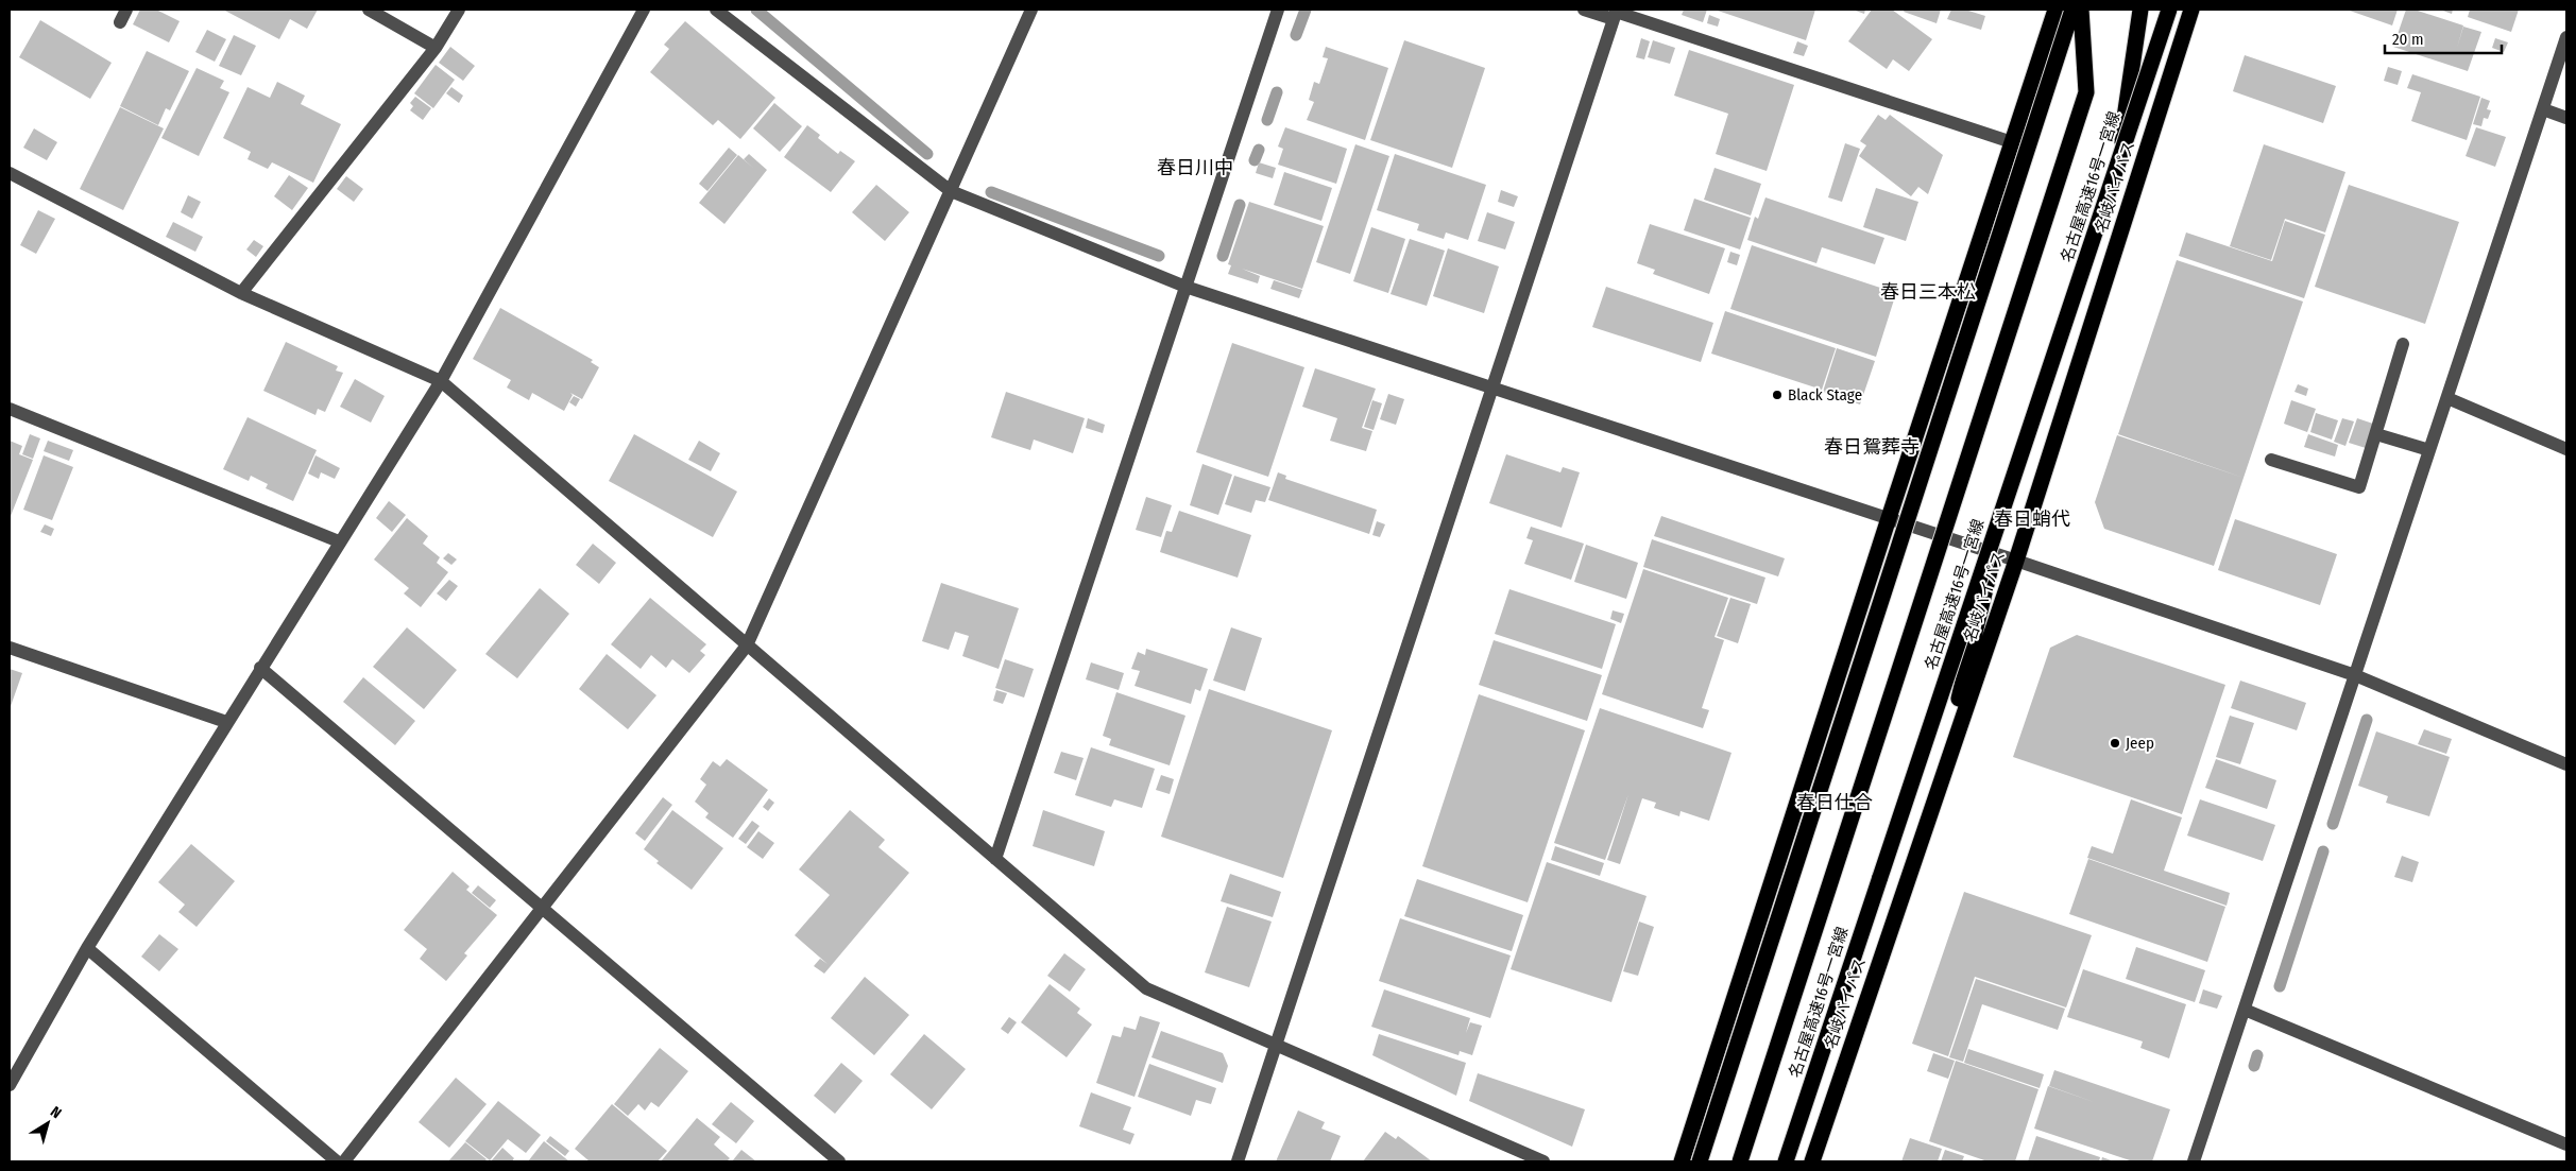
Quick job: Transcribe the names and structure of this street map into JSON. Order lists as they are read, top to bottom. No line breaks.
{"streets":{"highway":["名古屋高速16号一宮線","名岐バイパス"]},"districts":["春日川中","春日三本松","春日鴛葬寺","春日蛸代","春日仕合"],"places":["Black Stage","Jeep"],"scale_bar":"20 m","north":"top right"}
